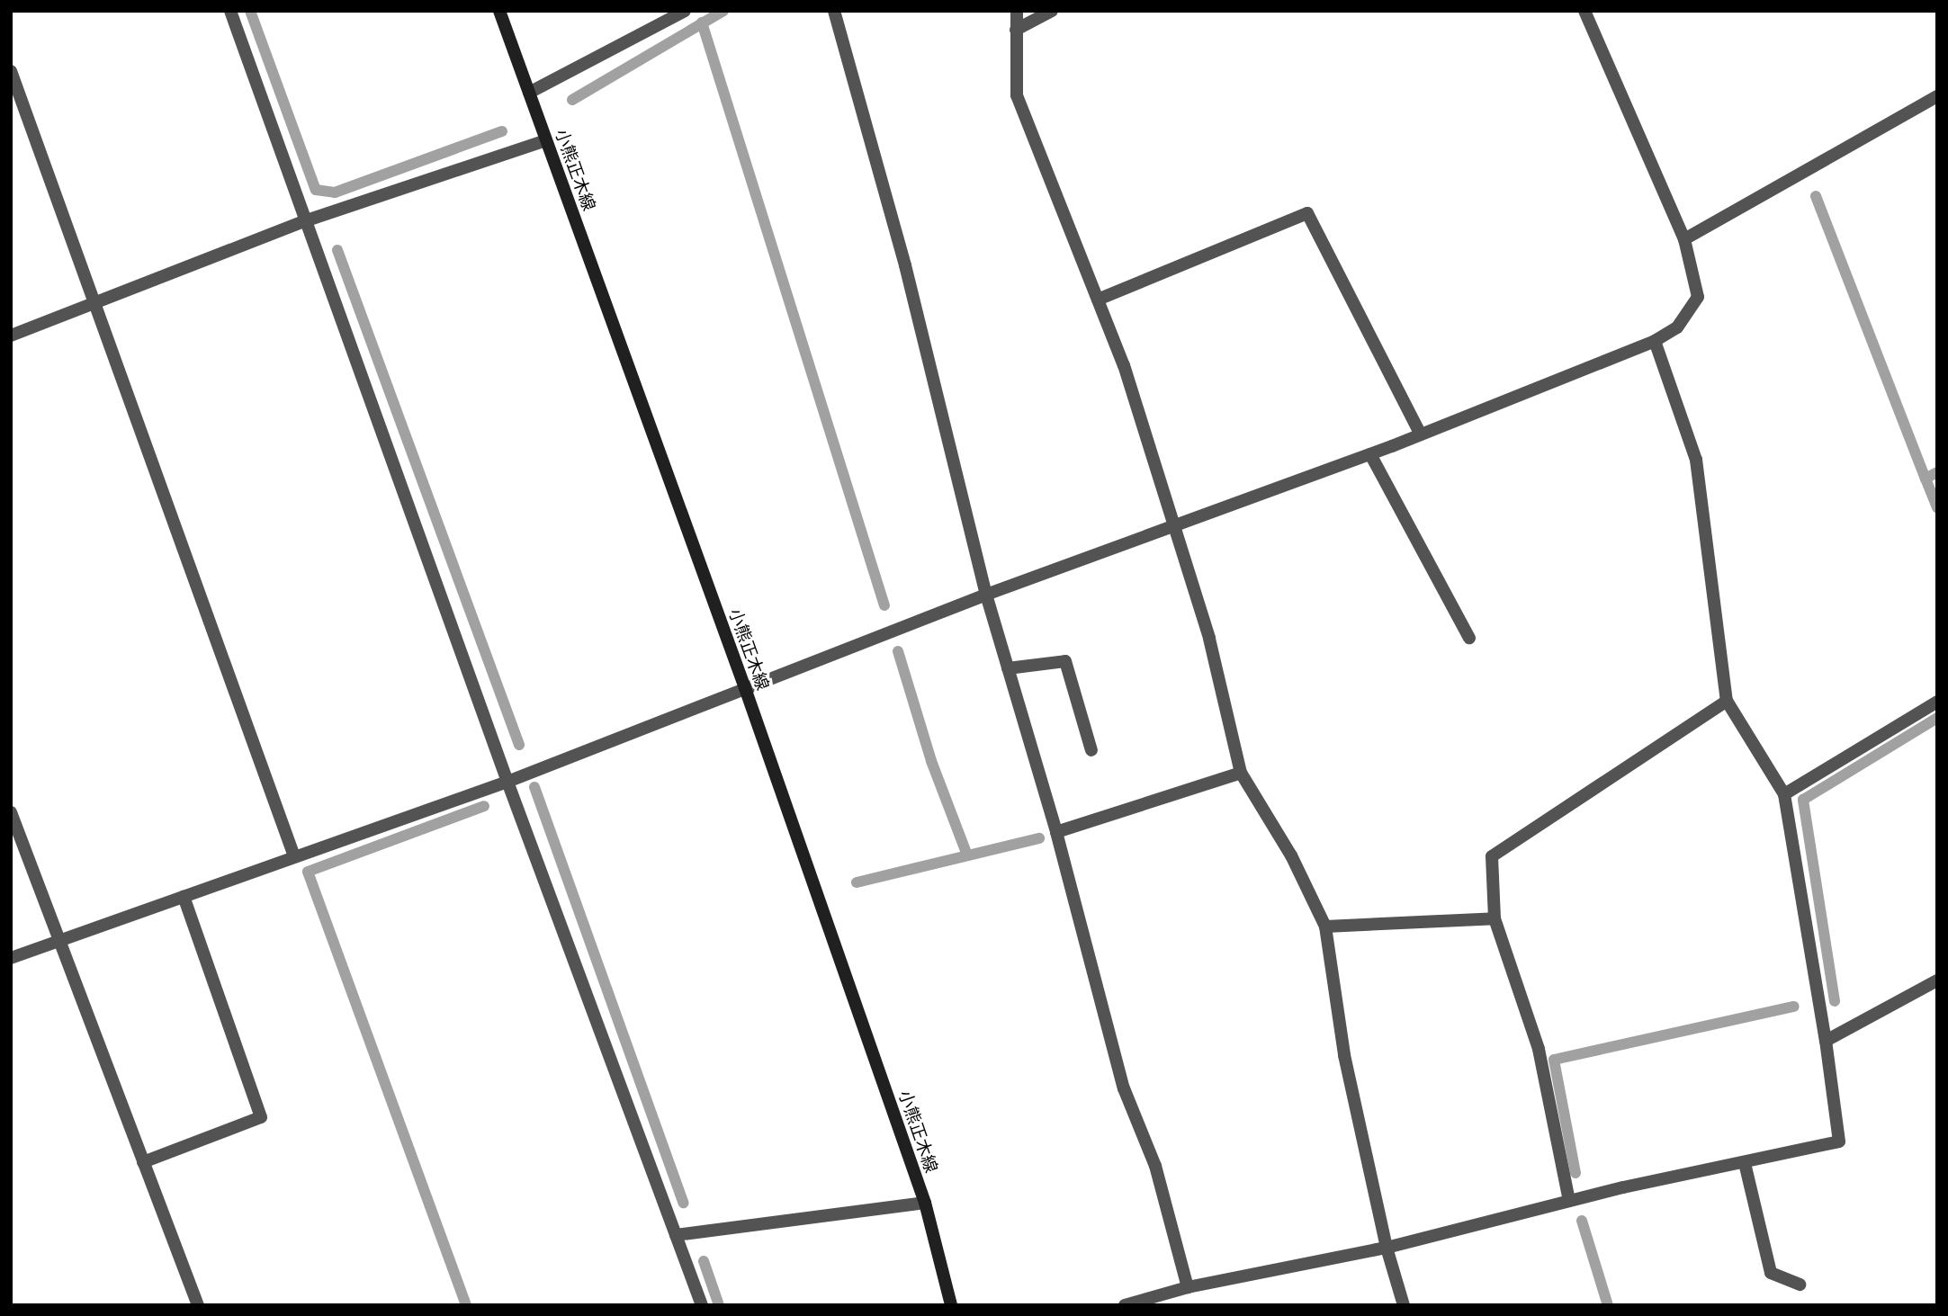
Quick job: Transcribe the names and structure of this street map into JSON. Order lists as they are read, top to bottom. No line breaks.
{"streets":{"main road":["小熊正木線"]}}
